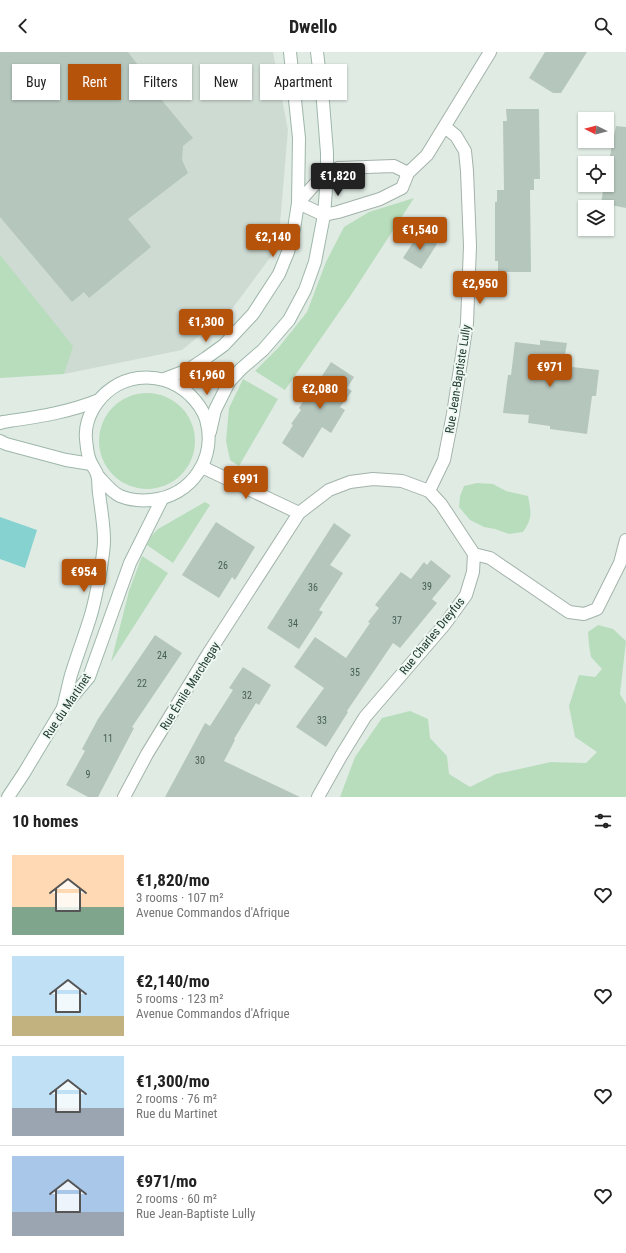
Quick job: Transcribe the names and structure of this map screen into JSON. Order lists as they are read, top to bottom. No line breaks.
{"streets":{"street":["Rue Jean-Baptiste Lully","Rue Charles Dreyfus","Rue Émile Marchegay","Rue du Martinet"]},"house_numbers":["26","39","36","37","34","24","35","22","32","33","11","30","9"],"north":"left","page":{"header":"Dwello","chip":["Buy","Rent","Filters","New","Apartment"],"price":["€1,820","€1,540","€2,140","€2,950","€1,300","€971","€1,960","€2,080","€991","€954"],"heading":"10 homes","list":[{"name":"€1,820/mo","note":"3 rooms · 107 m² · Avenue Commandos d'Afrique"},{"name":"€2,140/mo","note":"5 rooms · 123 m² · Avenue Commandos d'Afrique"},{"name":"€1,300/mo","note":"2 rooms · 76 m² · Rue du Martinet"},{"name":"€971/mo","note":"2 rooms · 60 m² · Rue Jean-Baptiste Lully"}]}}
